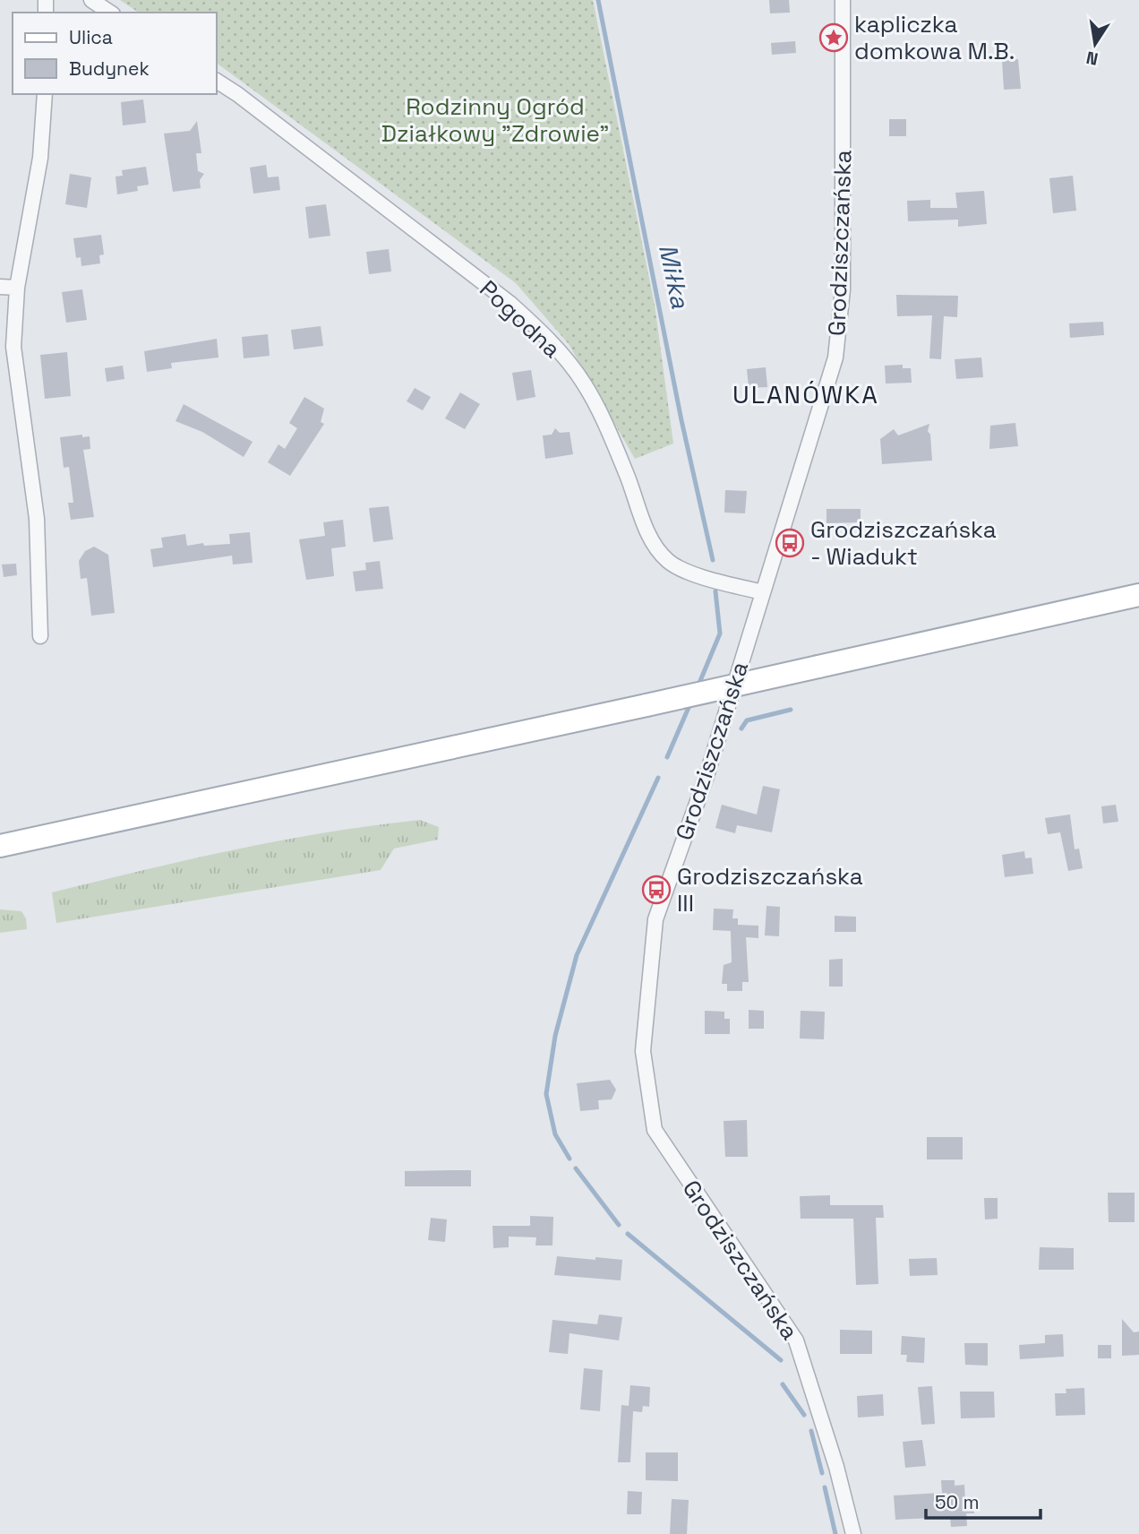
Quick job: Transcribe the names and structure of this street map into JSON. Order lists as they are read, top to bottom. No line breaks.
{"streets":{"street":["Grodziszczańska","Pogodna"]},"crossings":[["Grodziszczańska","Pogodna"]],"districts":["ULANÓWKA"],"water":["Miłka"],"parks":["Rodzinny Ogród Działkowy \"Zdrowie\""],"places":{"place":["kapliczka domkowa M.B."],"bus stop":["Grodziszczańska - Wiadukt","Grodziszczańska III"]},"legend":["Ulica","Budynek"],"scale_bar":"50 m","north":"bottom"}
